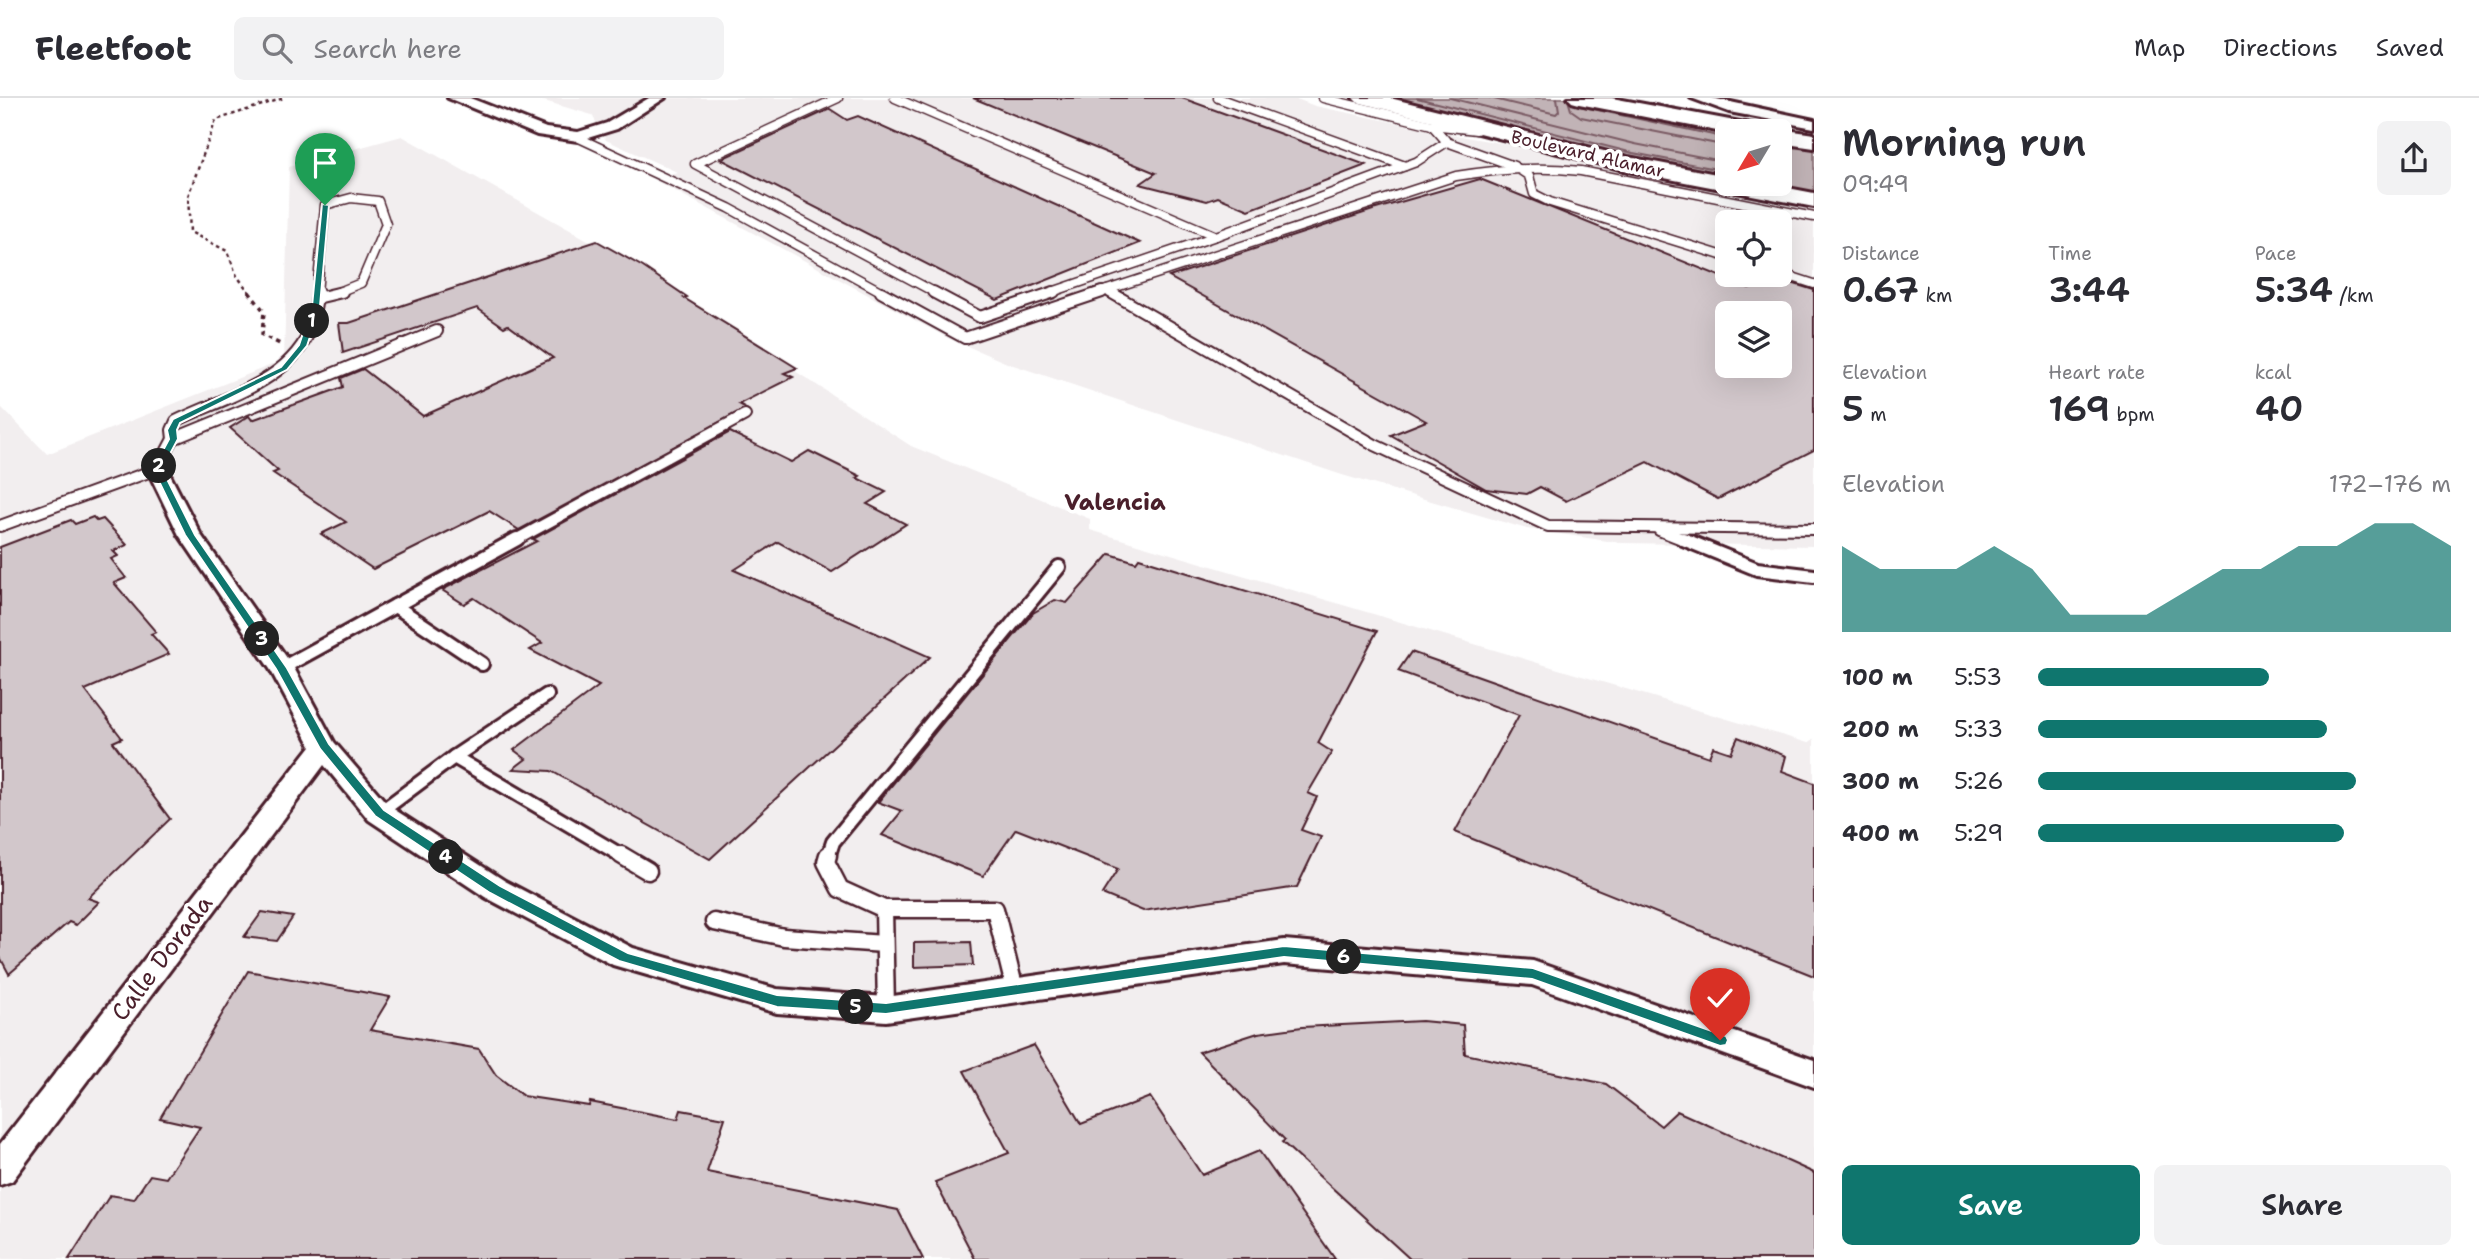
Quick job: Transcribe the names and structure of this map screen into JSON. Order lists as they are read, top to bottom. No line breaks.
{"streets":{"highway":["Boulevard Alamar"],"street":["Calle Dorada"]},"districts":["Valencia"],"north":"bottom left","page":{"header":"Fleetfoot","search":"Search here","nav":["Map","Directions","Saved"],"heading":["Morning run","09:49"],"stats":[["Distance","0.67 km"],["Time","3:44"],["Pace","5:34 /km"],["Elevation","5 m"],["Heart rate","169 bpm"],["kcal","40"]],"pins":["1","2","3","4","6","5"],"chart":["Elevation","172–176 m"],"list":[{"name":"100 m","note":"5:53"},{"name":"200 m","note":"5:33"},{"name":"300 m","note":"5:26"},{"name":"400 m","note":"5:29"}],"buttons":["Save","Share"]}}
